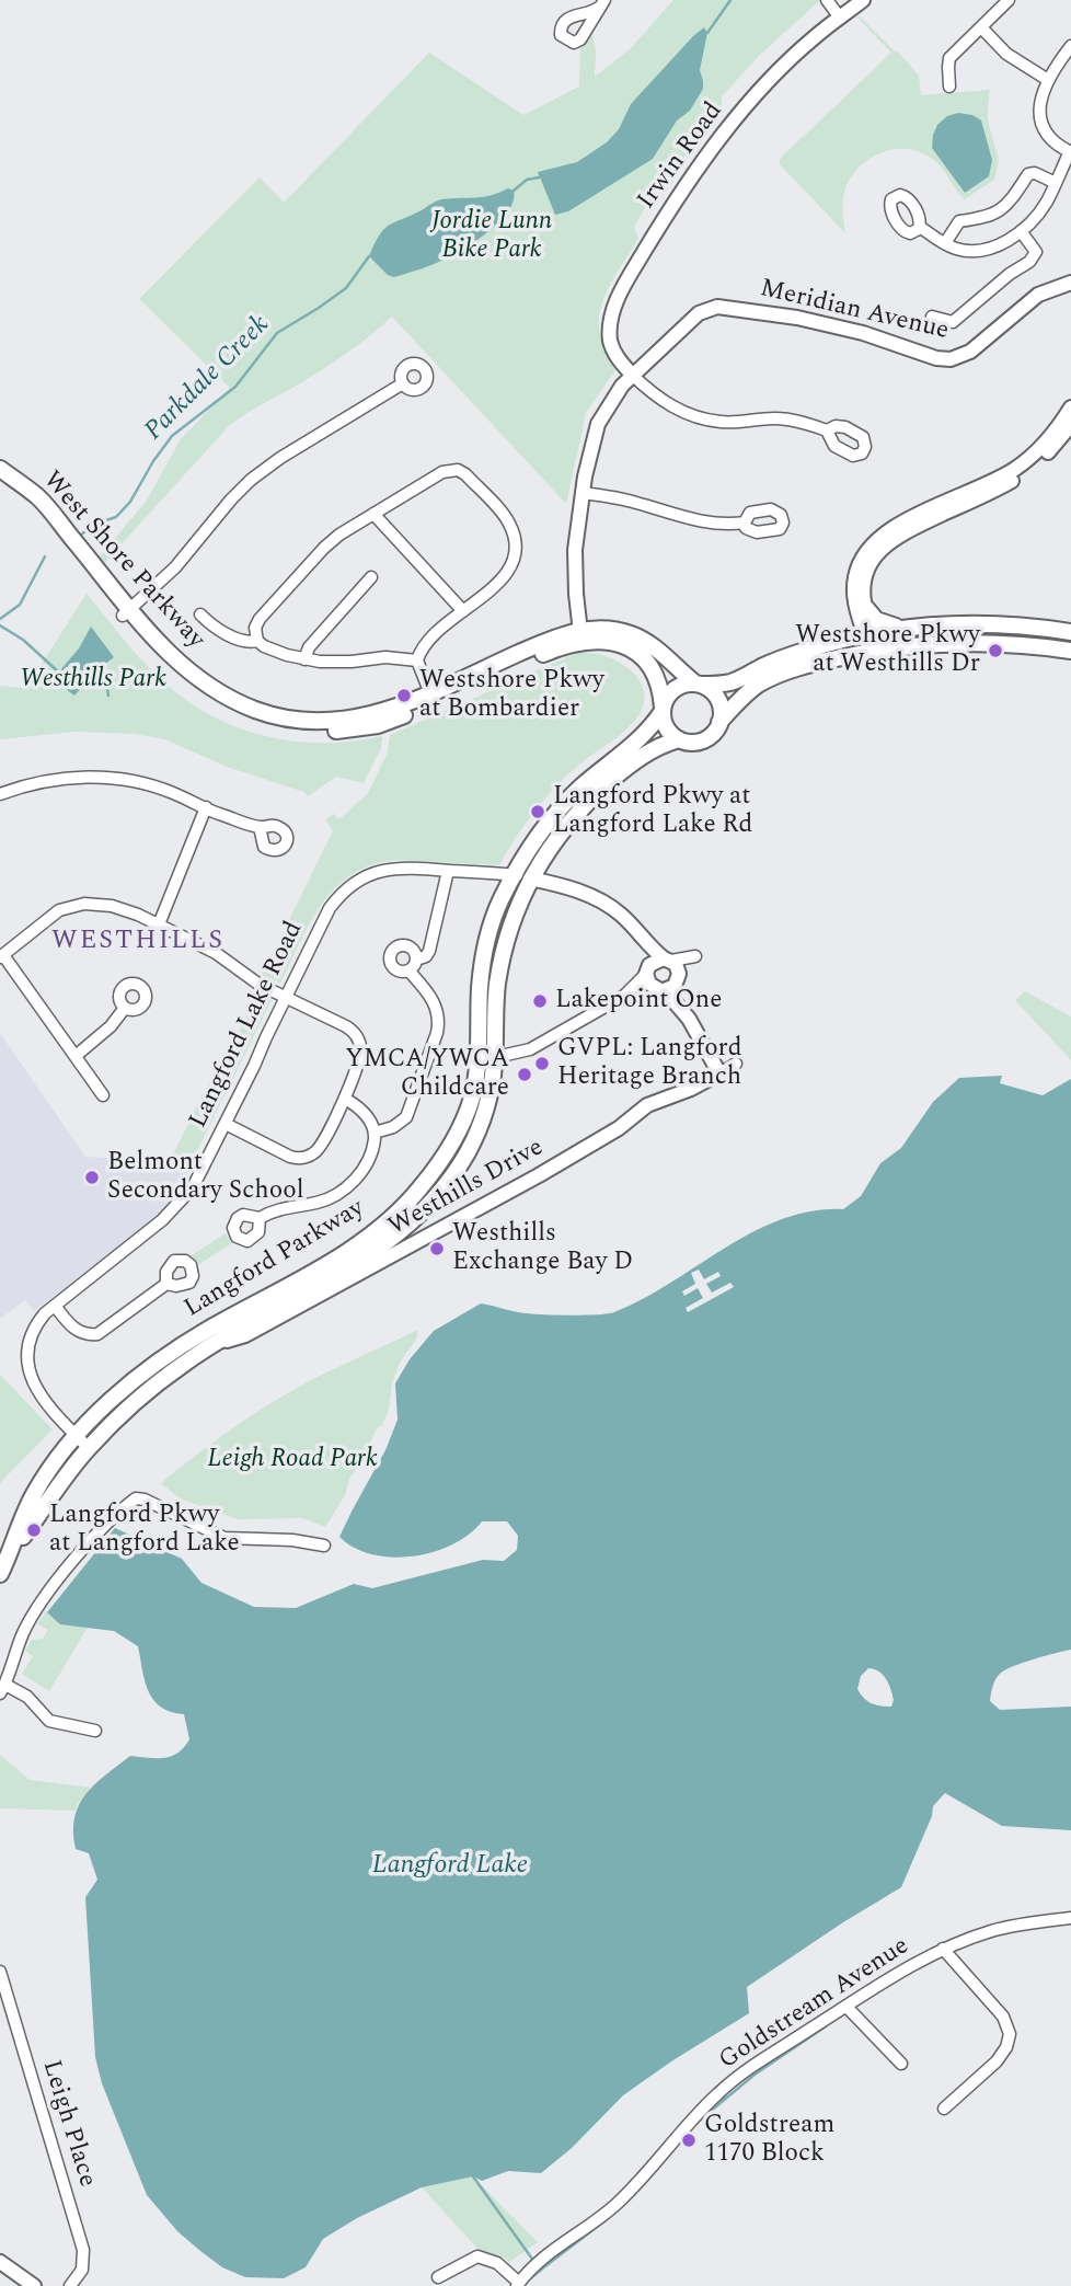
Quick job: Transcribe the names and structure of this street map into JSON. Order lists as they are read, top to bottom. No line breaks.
{"streets":{"main road":["West Shore Parkway","Langford Parkway"],"street":["Irwin Road","Meridian Avenue","Langford Lake Road","Westhills Drive","Goldstream Avenue","Leigh Place"]},"crossings":[["Irwin Road","Meridian Avenue"],["Meridian Avenue","West Shore Parkway"],["West Shore Parkway","Langford Parkway"],["Langford Lake Road","Westhills Drive"],["Langford Lake Road","Langford Parkway"],["Westhills Drive","Langford Parkway"]],"districts":["WESTHILLS"],"water":["Parkdale Creek","Langford Lake"],"parks":["Jordie Lunn Bike Park","Westhills Park","Leigh Road Park"],"places":["Westshore Pkwy at Westhills Dr","Westshore Pkwy at Bombardier","Langford Pkwy at Langford Lake Rd","Lakepoint One","GVPL: Langford Heritage Branch","YMCA/YWCA Childcare","Belmont Secondary School","Westhills Exchange Bay D","Langford Pkwy at Langford Lake","Goldstream 1170 Block"]}
